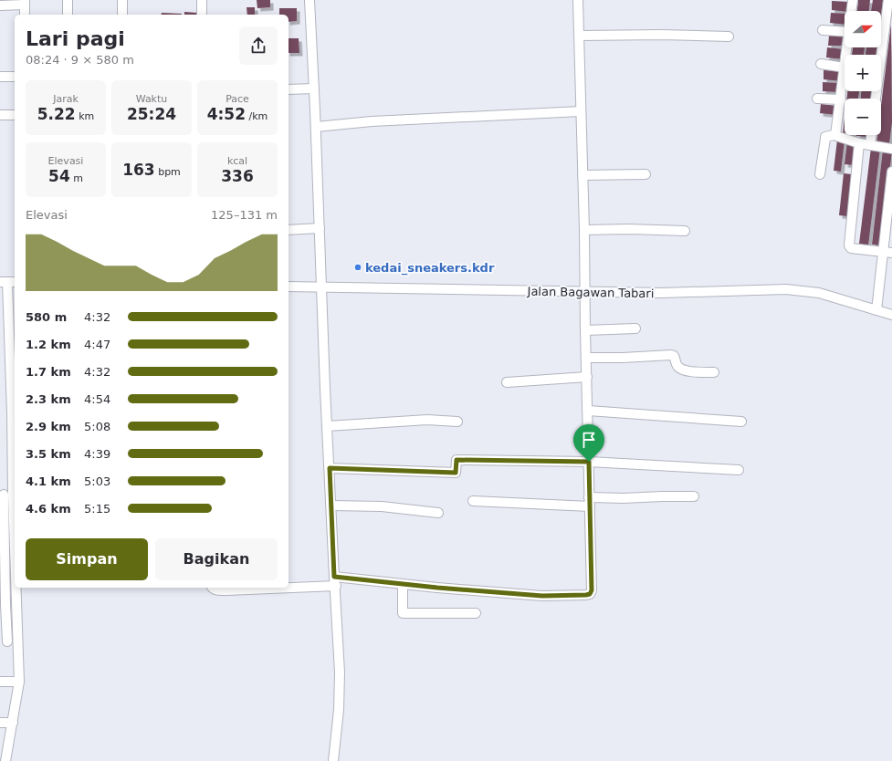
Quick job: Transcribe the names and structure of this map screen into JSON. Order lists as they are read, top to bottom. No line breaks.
{"streets":{"street":["Jalan Bagawan Tabari"]},"places":["kedai_sneakers.kdr"],"north":"right","page":{"map_buttons":["+","−"],"heading":["Lari pagi","08:24 · 9 × 580 m"],"stats":[["Jarak","5.22 km"],["Waktu","25:24"],["Pace","4:52 /km"],["Elevasi","54 m"],["163 bpm"],["kcal","336"]],"chart":["Elevasi","125–131 m"],"list":[{"name":"580 m","note":"4:32"},{"name":"1.2 km","note":"4:47"},{"name":"1.7 km","note":"4:32"},{"name":"2.3 km","note":"4:54"},{"name":"2.9 km","note":"5:08"},{"name":"3.5 km","note":"4:39"},{"name":"4.1 km","note":"5:03"},{"name":"4.6 km","note":"5:15"}],"buttons":["Simpan","Bagikan"]}}
